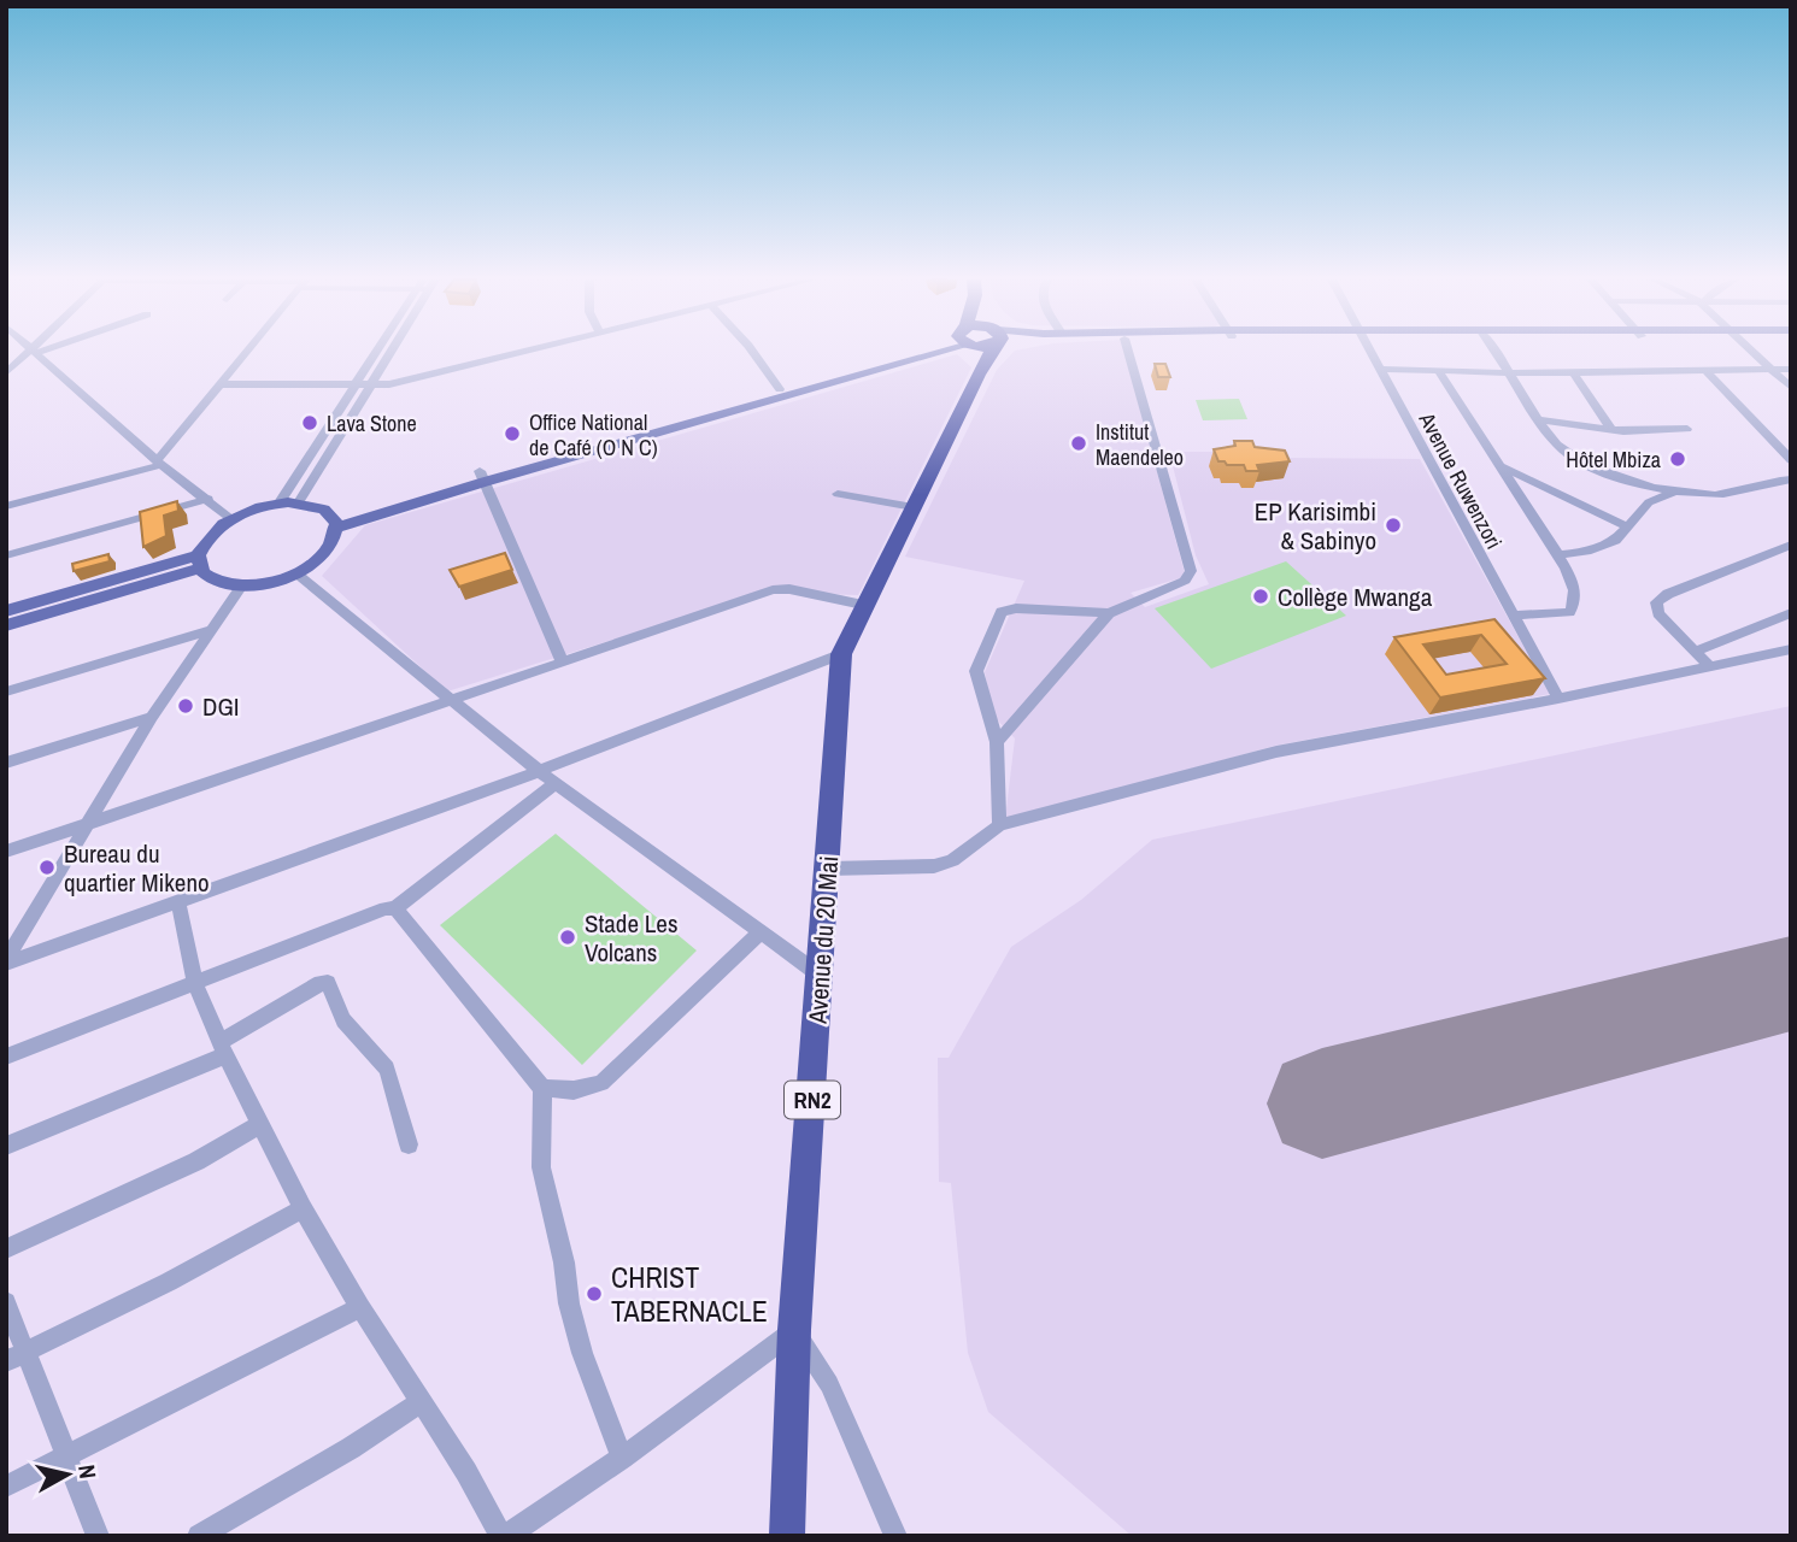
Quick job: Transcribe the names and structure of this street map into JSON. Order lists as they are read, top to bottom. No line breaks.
{"streets":{"highway":["Avenue du 20 Mai","RN2"],"street":["Avenue Ruwenzori"]},"crossings":[["Avenue du 20 Mai","RN2"]],"places":["Lava Stone","Office National de Café (O N C)","Institut Maendeleo","Hôtel Mbiza","EP Karisimbi & Sabinyo","Collège Mwanga","DGI","Bureau du quartier Mikeno","Stade Les Volcans","CHRIST TABERNACLE"],"north":"right"}
